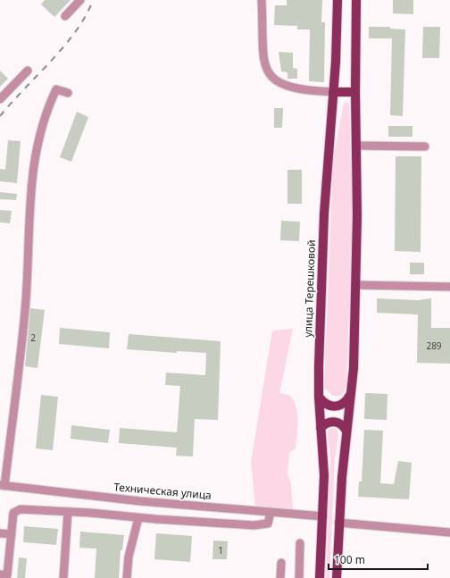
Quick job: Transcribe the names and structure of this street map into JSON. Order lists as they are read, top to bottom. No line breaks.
{"streets":{"main road":["улица Терешковой"],"street":["Техническая улица"]},"crossings":[["улица Терешковой","Техническая улица"]],"house_numbers":["2","289","1"],"scale_bar":"100 m"}
